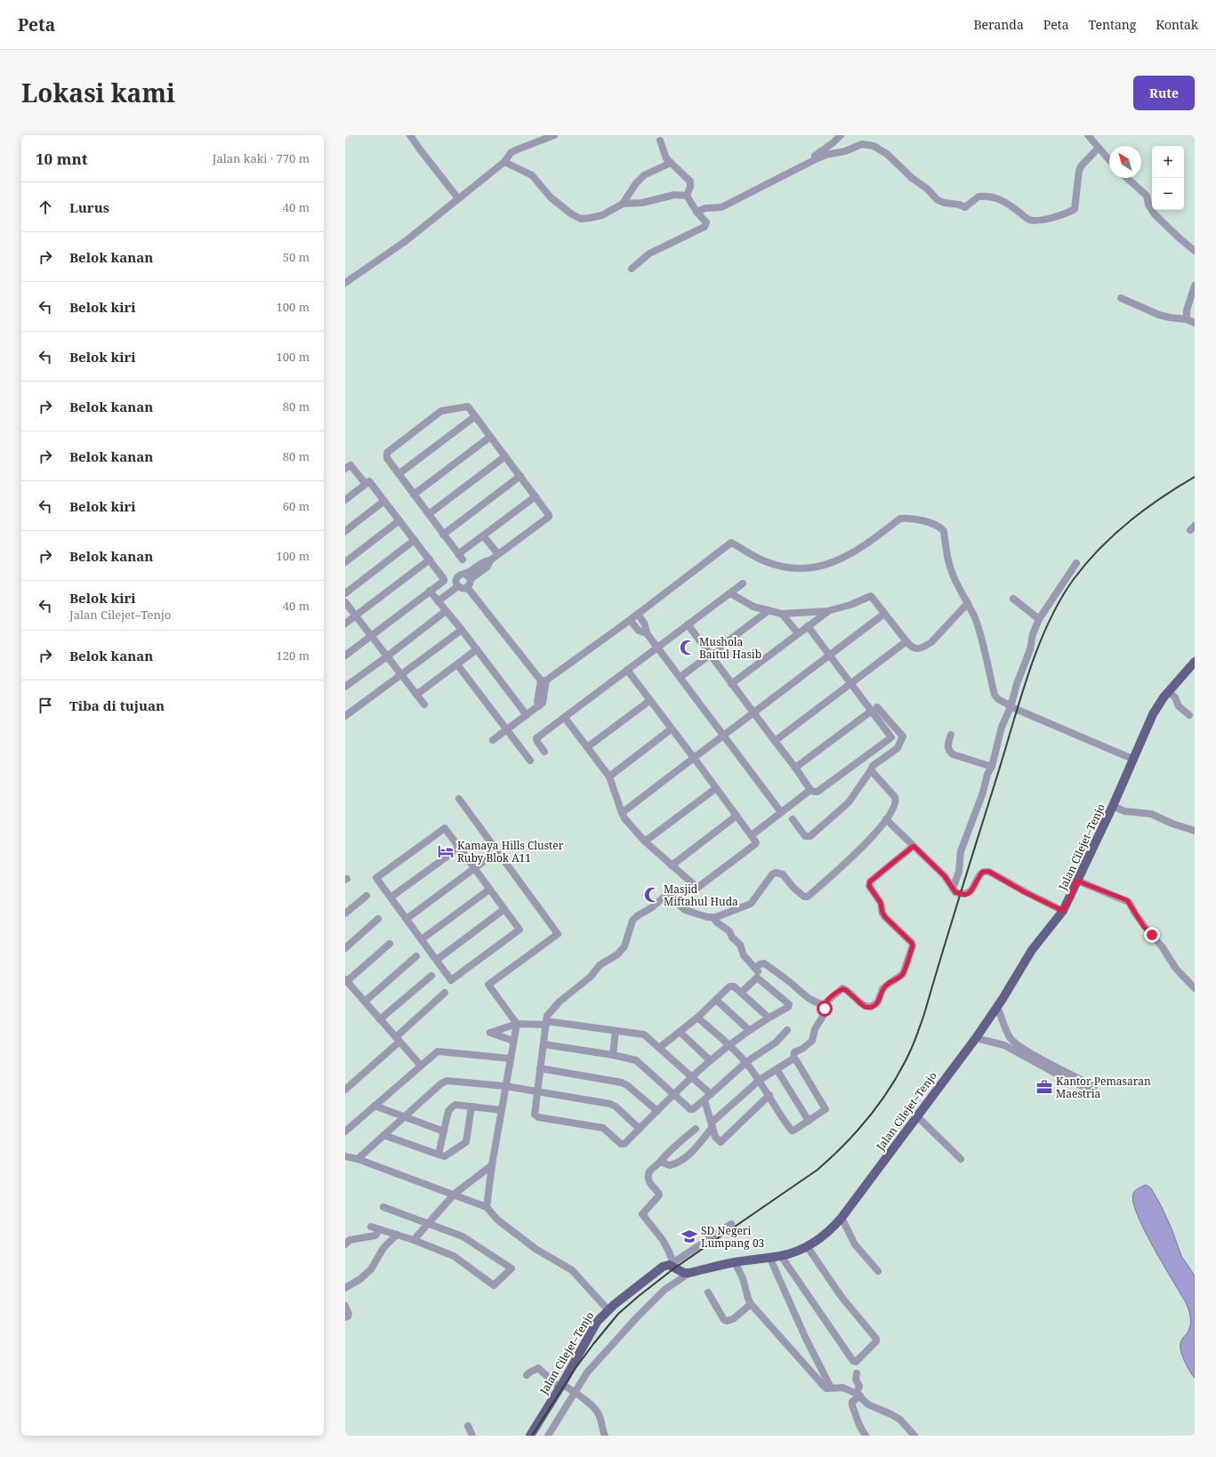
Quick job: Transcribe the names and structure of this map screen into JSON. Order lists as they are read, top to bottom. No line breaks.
{"streets":{"main road":["Jalan Cilejet–Tenjo"]},"places":{"mosque":["Mushola Baitul Hasib","Masjid Miftahul Huda"],"hotel":["Kamaya Hills Cluster Ruby Blok A11"],"office":["Kantor Pemasaran Maestria"],"school or university":["SD Negeri Lumpang 03"]},"north":"top left","page":{"header":"Peta","nav":["Beranda","Peta","Tentang","Kontak"],"title":"Lokasi kami","buttons":"Rute","heading":["10 mnt","Jalan kaki · 770 m"],"map_buttons":["+","−"],"list":[["Lurus","40 m"],["Belok kanan","50 m"],["Belok kiri","100 m"],["Belok kiri","100 m"],["Belok kanan","80 m"],["Belok kanan","80 m"],["Belok kiri","60 m"],["Belok kanan","100 m"],["Belok kiri","Jalan Cilejet–Tenjo","40 m"],["Belok kanan","120 m"],"Tiba di tujuan"]}}
